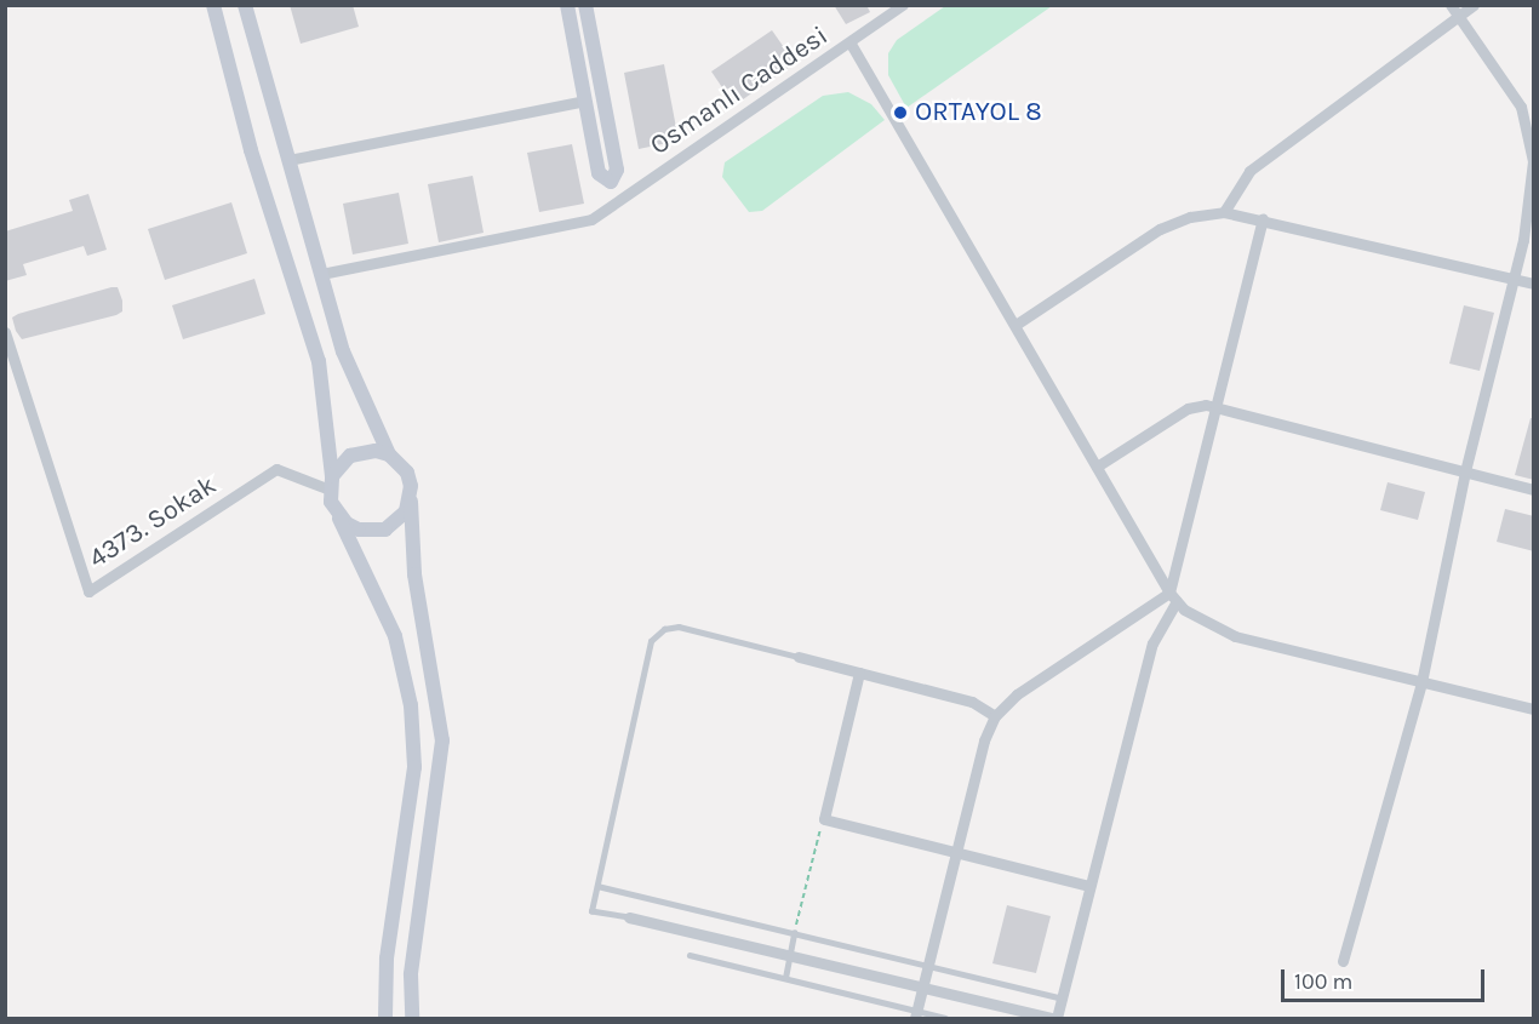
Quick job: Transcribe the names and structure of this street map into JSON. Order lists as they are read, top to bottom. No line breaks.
{"streets":{"street":["Osmanlı Caddesi","4373. Sokak"]},"places":["ORTAYOL 8"],"scale_bar":"100 m"}
